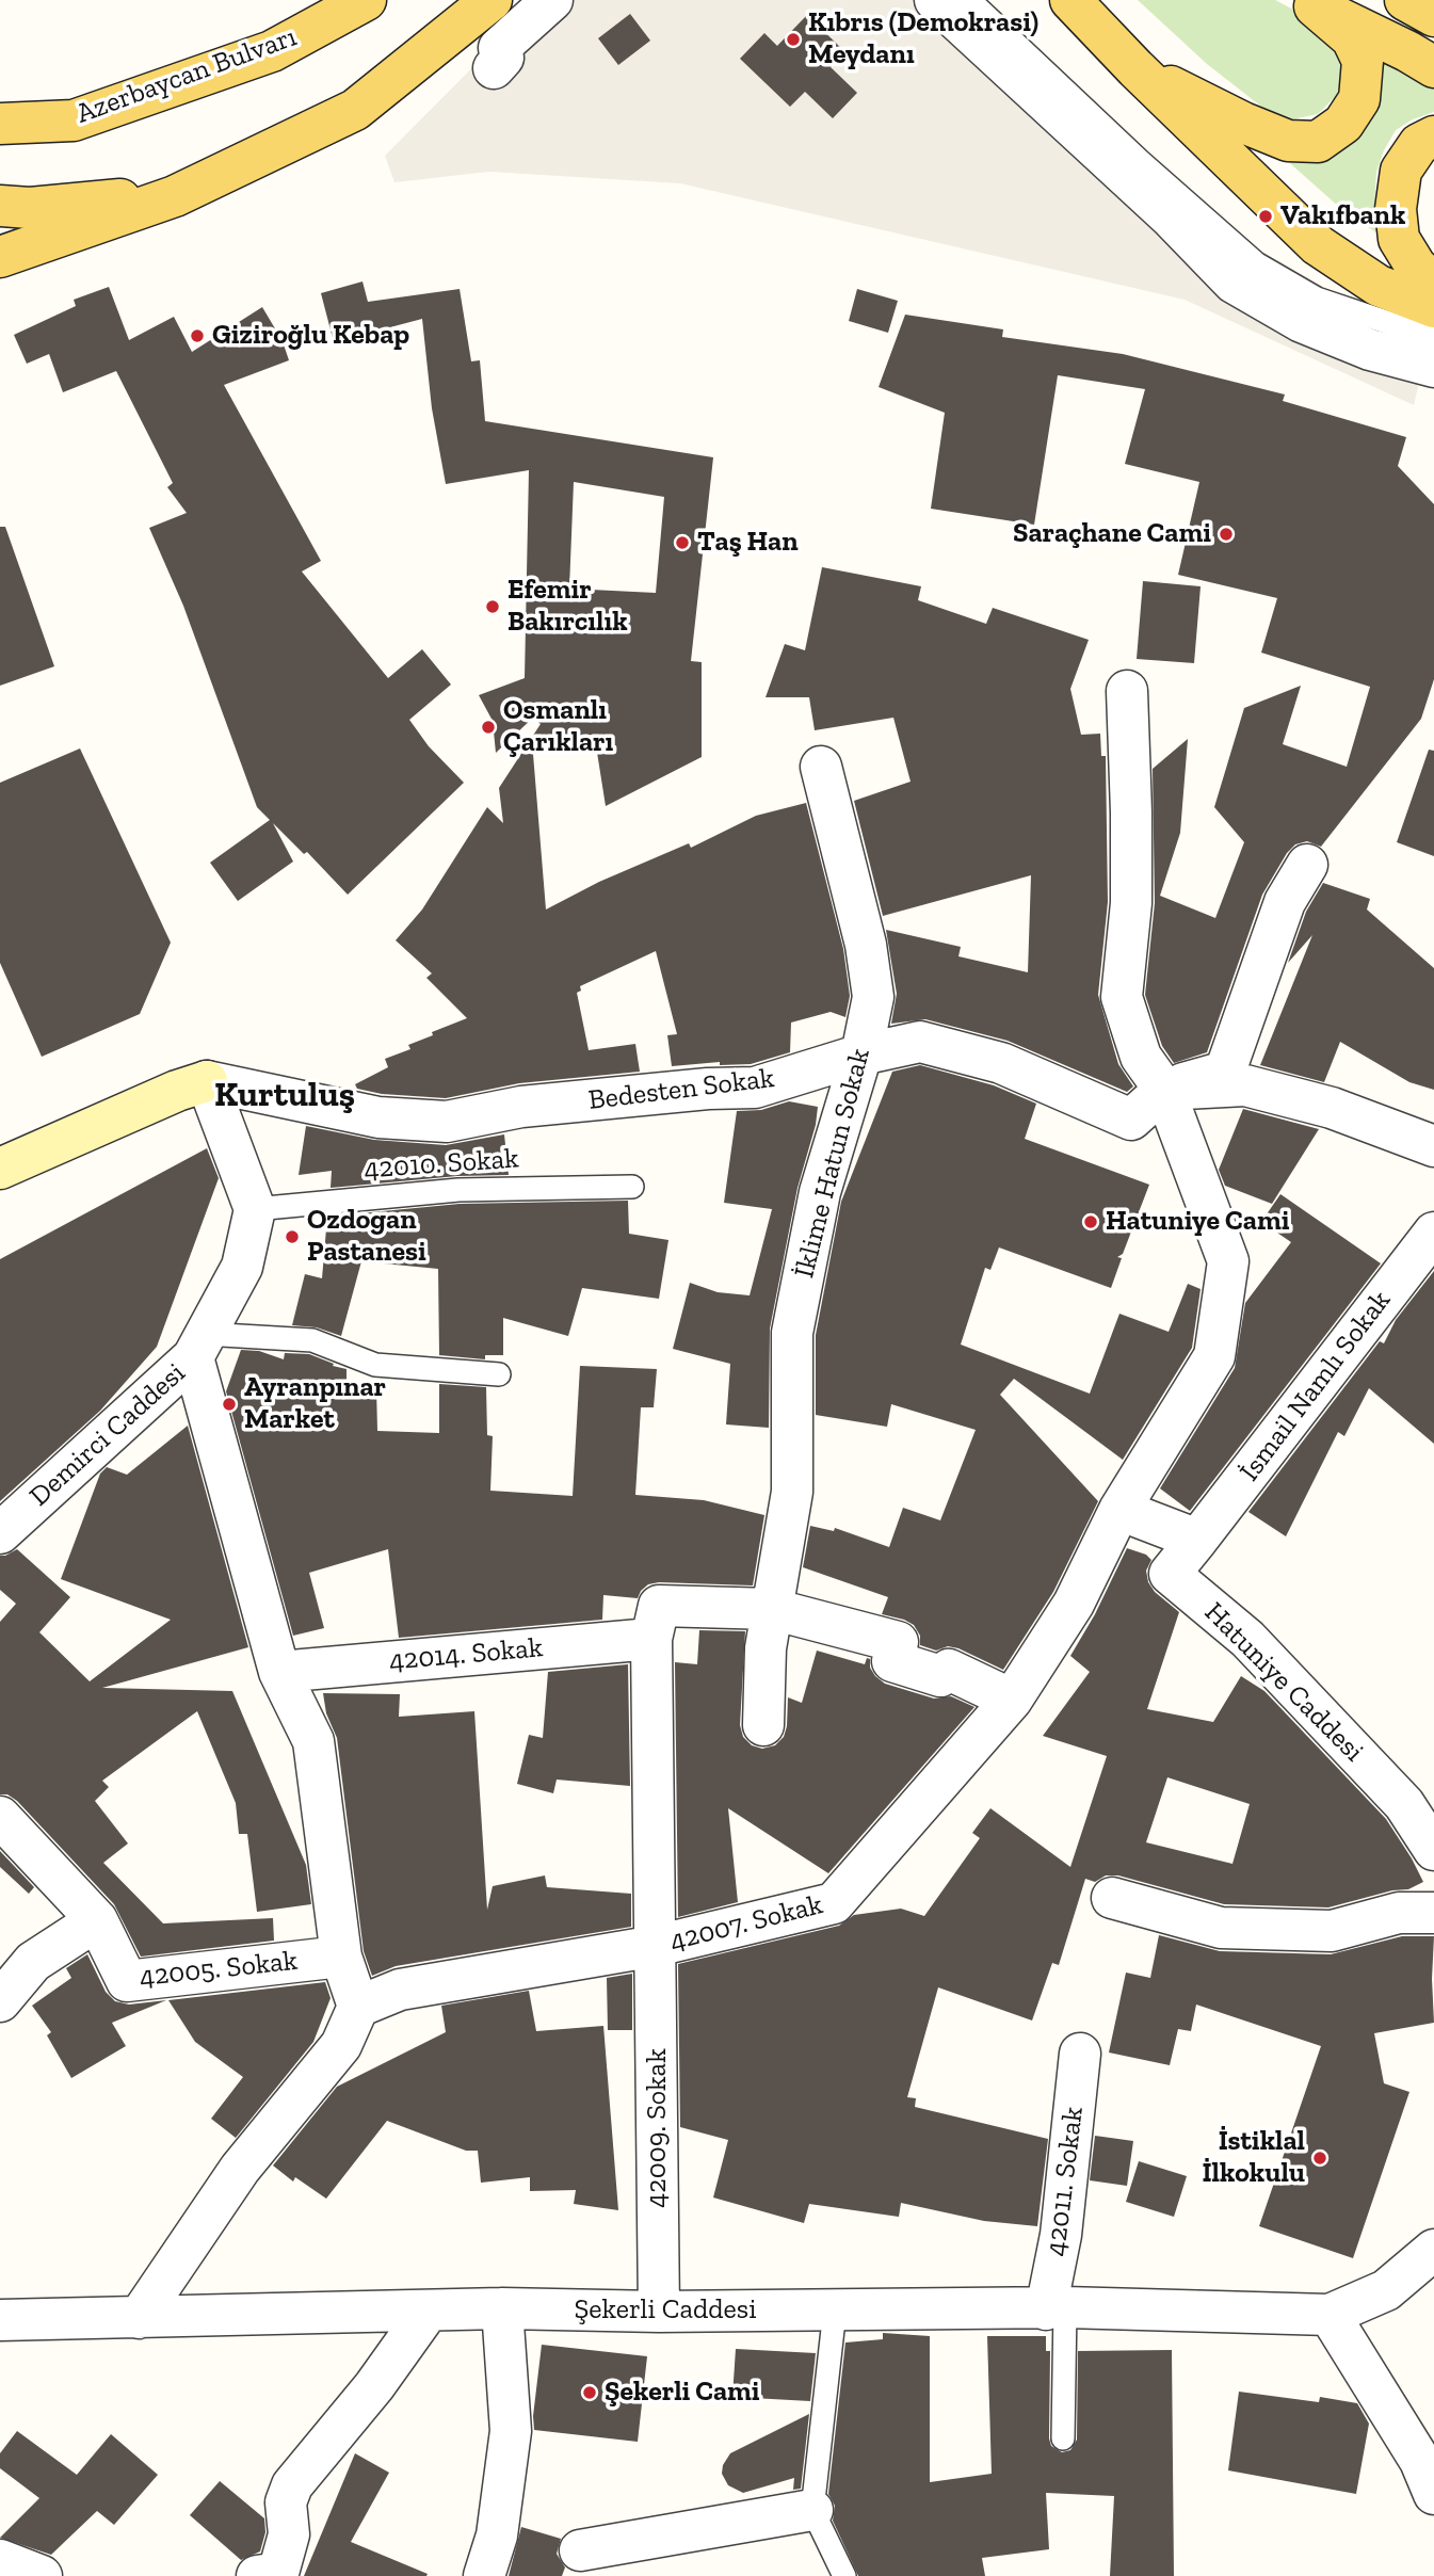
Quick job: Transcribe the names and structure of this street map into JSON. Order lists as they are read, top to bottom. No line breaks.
{"streets":{"main road":["Azerbaycan Bulvarı"],"street":["Bedesten Sokak","İklime Hatun Sokak","İsmail Namlı Sokak","Demirci Caddesi","42014. Sokak","Hatuniye Caddesi","42007. Sokak","42005. Sokak","42009. Sokak","42011. Sokak","Şekerli Caddesi"],"lane":["42010. Sokak"]},"crossings":[["Bedesten Sokak","İklime Hatun Sokak"],["42010. Sokak","Demirci Caddesi"],["İsmail Namlı Sokak","Hatuniye Caddesi"],["42014. Sokak","42009. Sokak"],["42007. Sokak","42009. Sokak"],["42009. Sokak","Şekerli Caddesi"],["42011. Sokak","Şekerli Caddesi"]],"districts":["Kurtuluş"],"places":["Kıbrıs (Demokrasi) Meydanı","Vakıfbank","Giziroğlu Kebap","Saraçhane Cami","Taş Han","Efemir Bakırcılık","Osmanlı Çarıkları","Hatuniye Cami","Ozdogan Pastanesi","Ayranpınar Market","İstiklal İlkokulu","Şekerli Cami"]}
